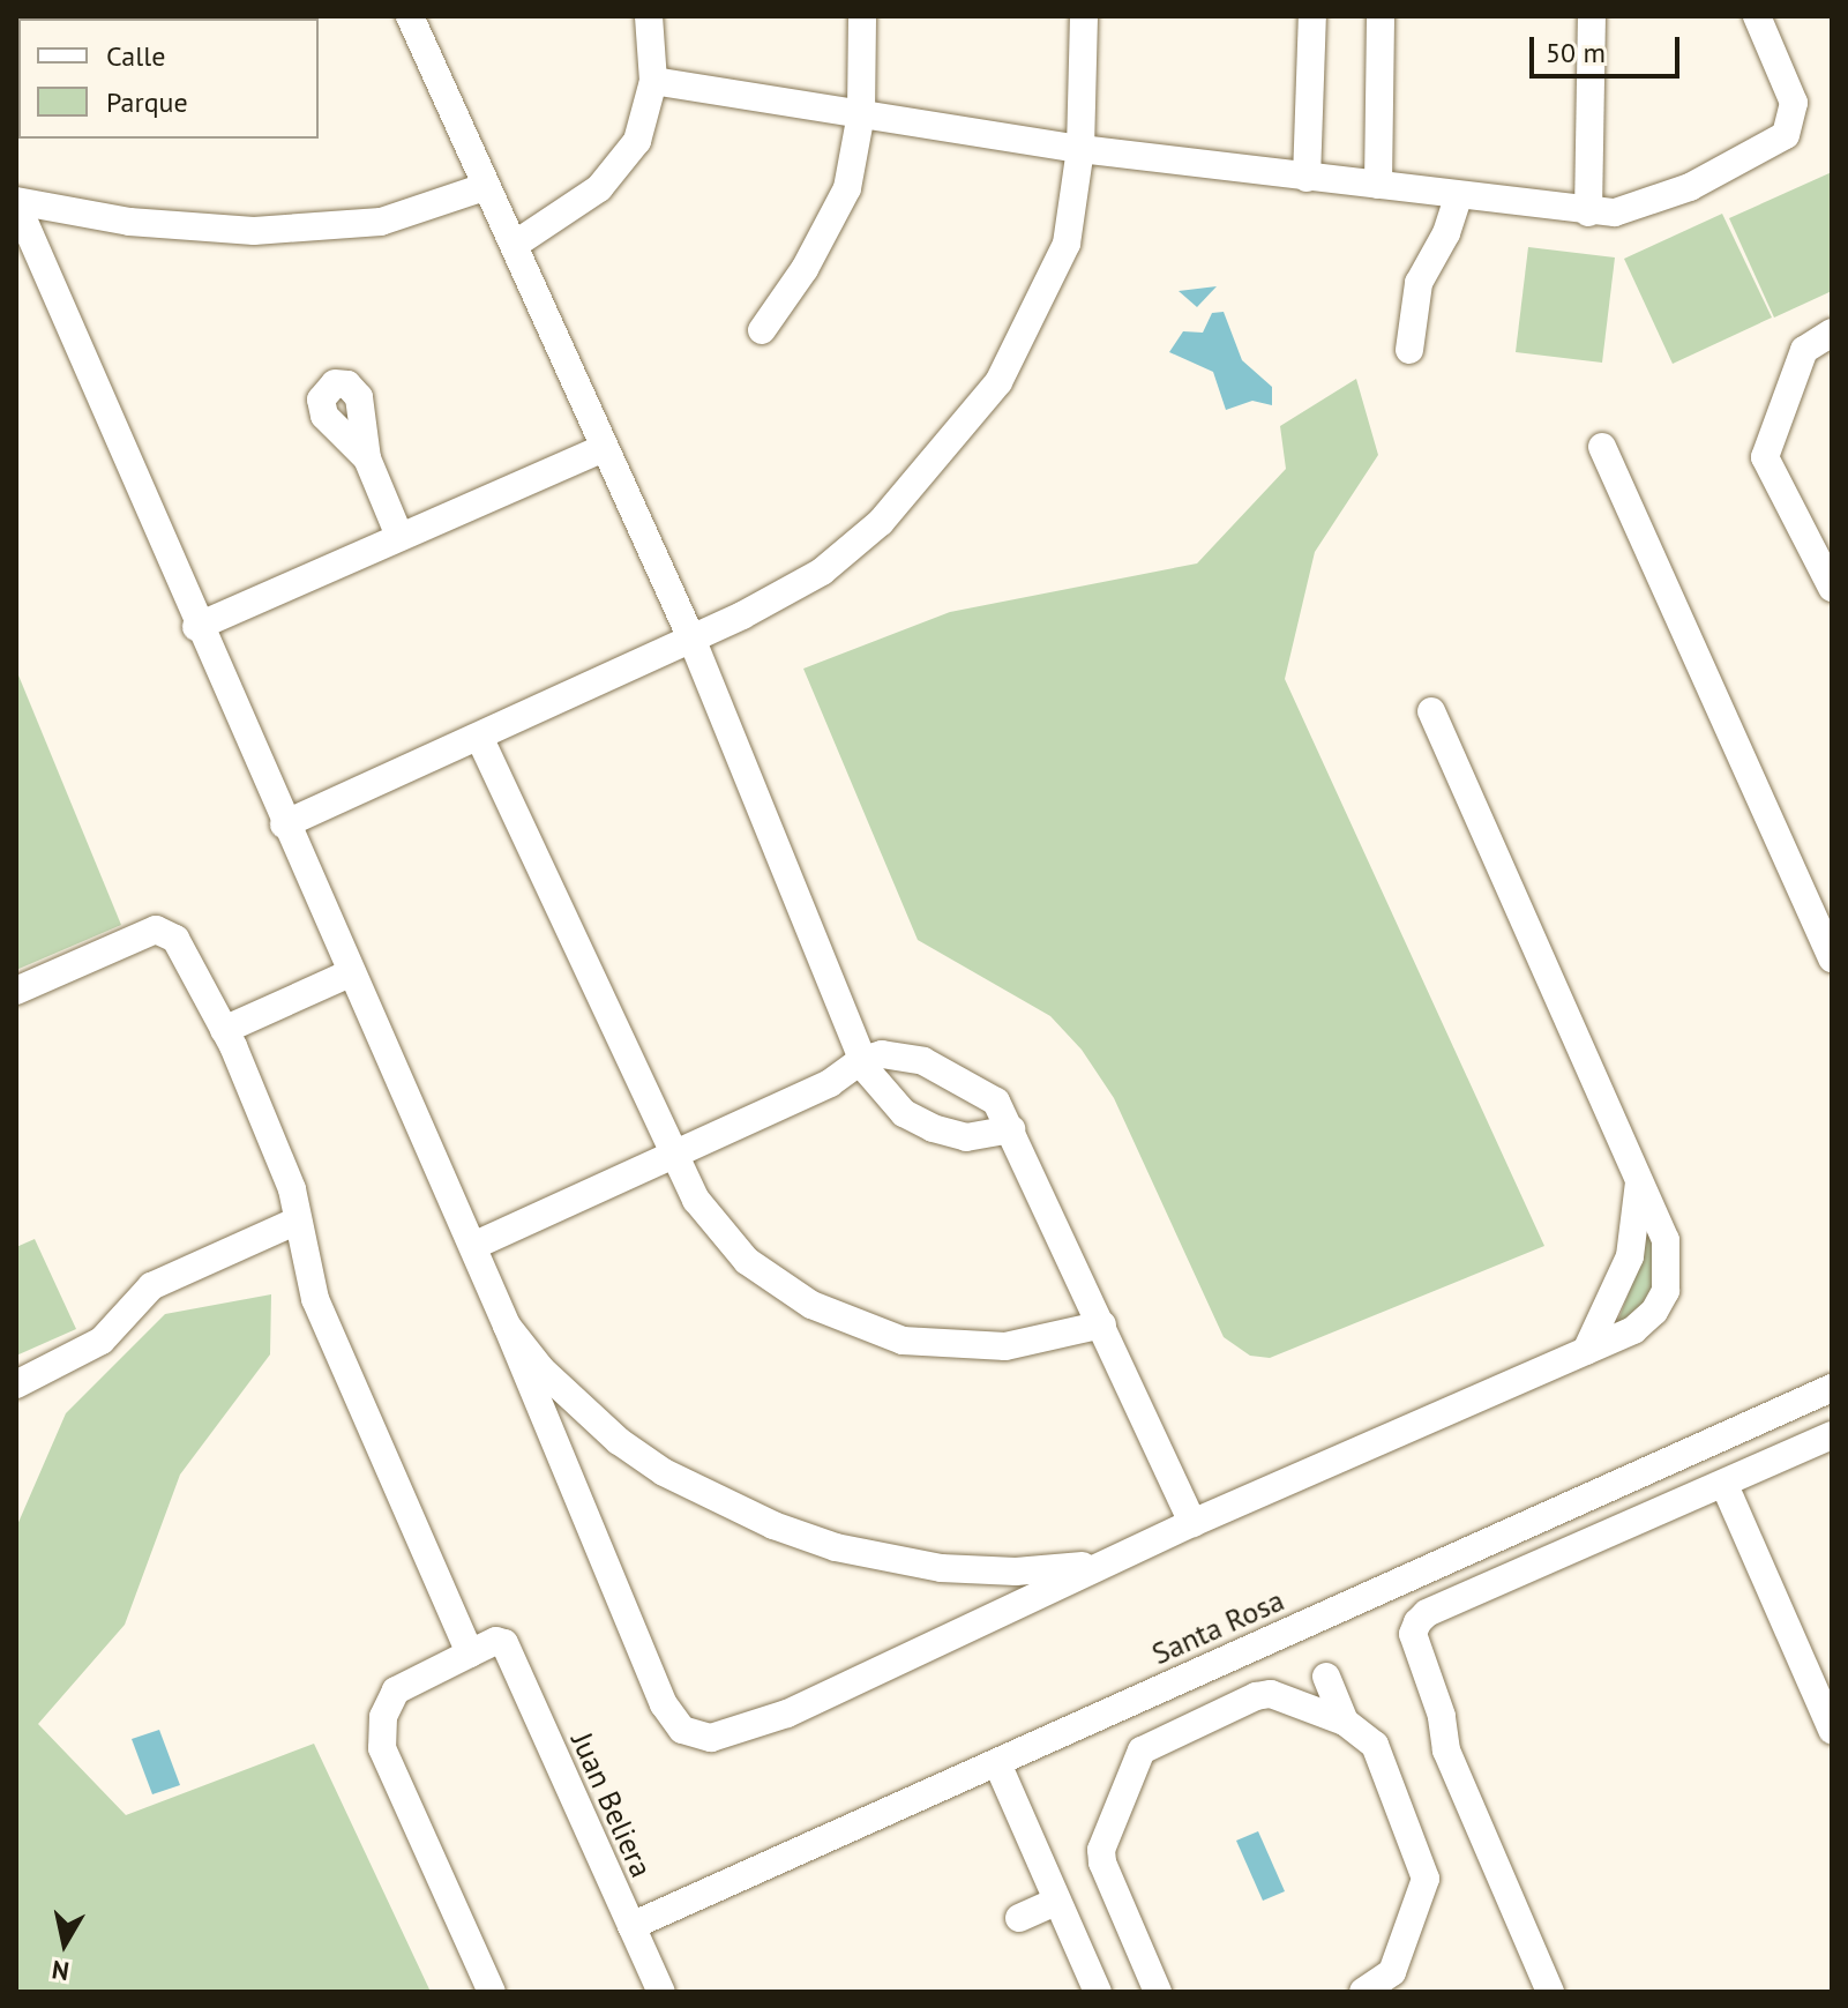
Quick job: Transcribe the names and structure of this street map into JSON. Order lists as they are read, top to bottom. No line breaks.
{"streets":{"street":["Santa Rosa","Juan Beliera"]},"crossings":[["Santa Rosa","Juan Beliera"]],"legend":["Calle","Parque"],"scale_bar":"50 m","north":"bottom"}
